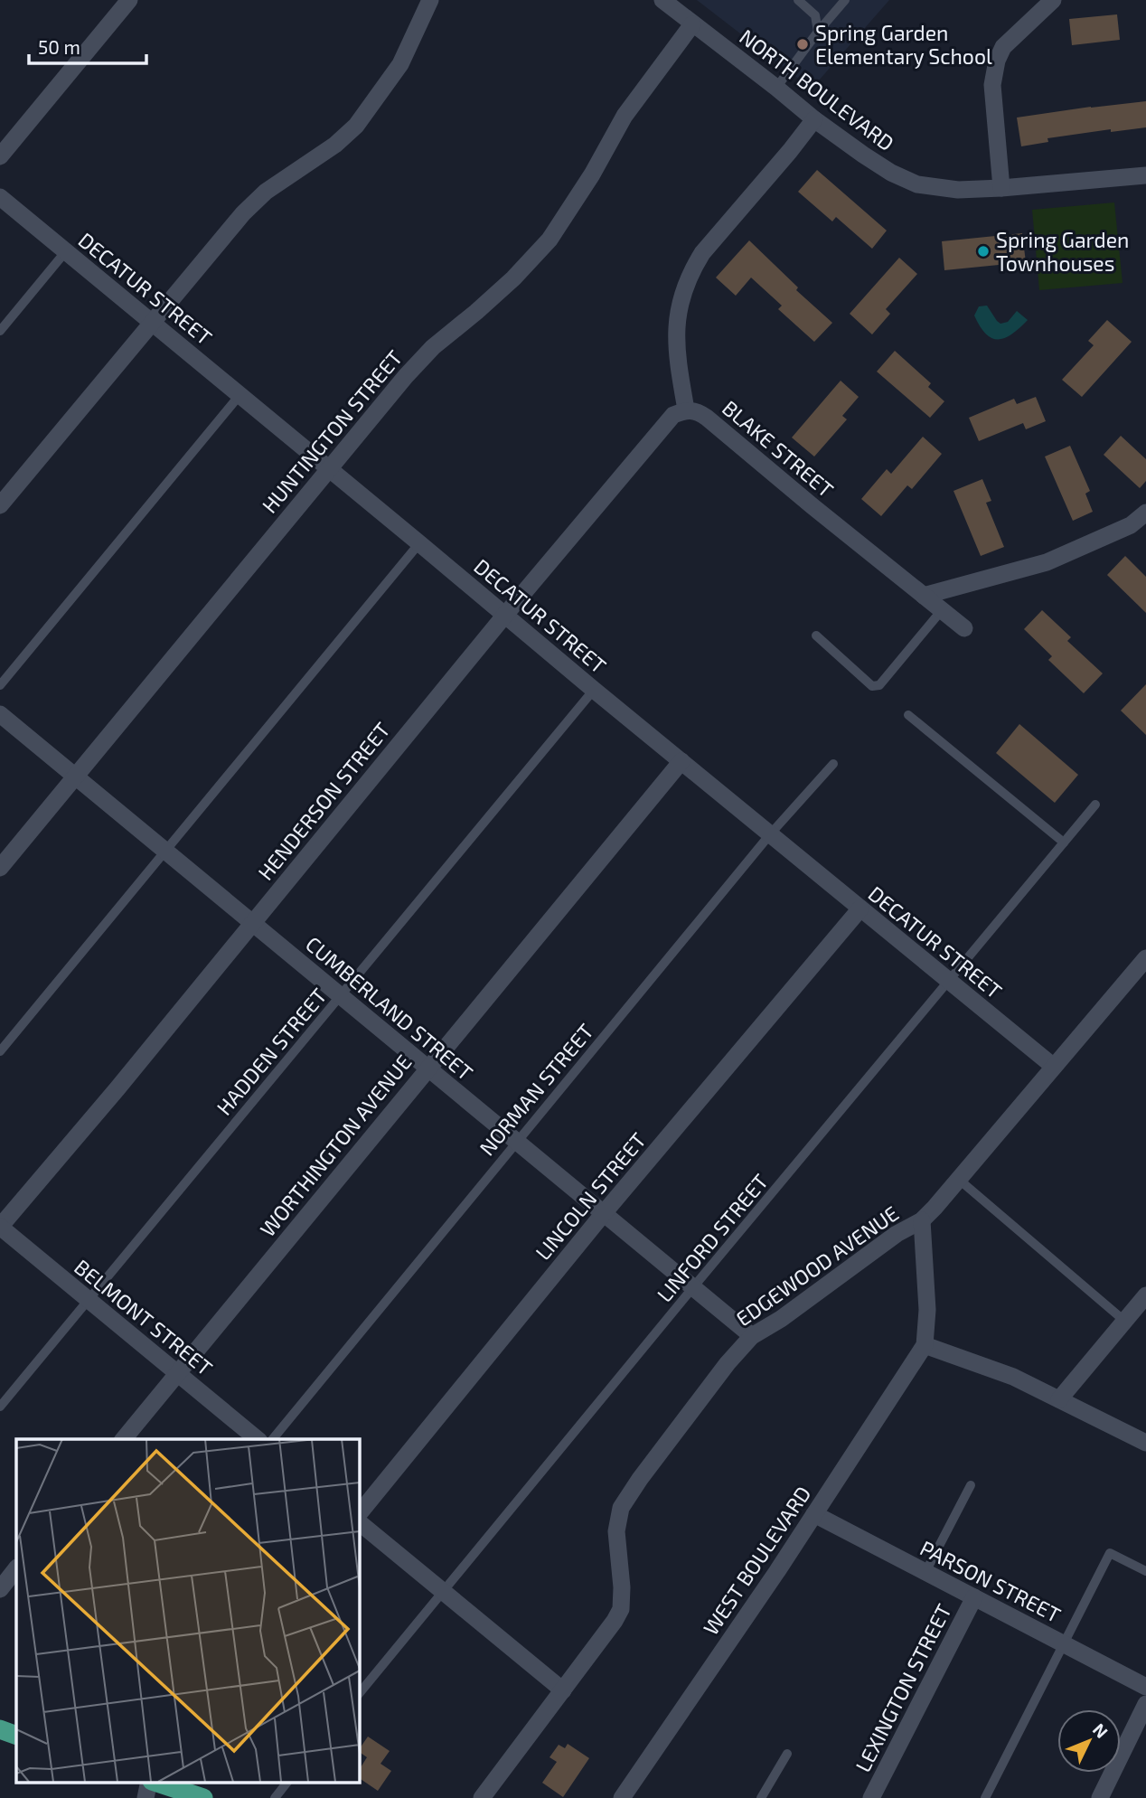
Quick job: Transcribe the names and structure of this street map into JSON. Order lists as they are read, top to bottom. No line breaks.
{"streets":{"street":["NORTH BOULEVARD","DECATUR STREET","HUNTINGTON STREET","BLAKE STREET","HENDERSON STREET","CUMBERLAND STREET","WORTHINGTON AVENUE","LINCOLN STREET","EDGEWOOD AVENUE","BELMONT STREET","WEST BOULEVARD","PARSON STREET","LEXINGTON STREET"],"lane":["HADDEN STREET","NORMAN STREET","LINFORD STREET"]},"crossings":[["NORTH BOULEVARD","HUNTINGTON STREET"],["DECATUR STREET","HUNTINGTON STREET"],["DECATUR STREET","HENDERSON STREET"],["DECATUR STREET","HADDEN STREET"],["DECATUR STREET","NORMAN STREET"],["DECATUR STREET","WORTHINGTON AVENUE"],["DECATUR STREET","LINCOLN STREET"],["DECATUR STREET","LINFORD STREET"],["DECATUR STREET","EDGEWOOD AVENUE"],["HUNTINGTON STREET","CUMBERLAND STREET"],["BLAKE STREET","HENDERSON STREET"],["HENDERSON STREET","CUMBERLAND STREET"],["HENDERSON STREET","BELMONT STREET"],["CUMBERLAND STREET","HADDEN STREET"],["CUMBERLAND STREET","NORMAN STREET"],["CUMBERLAND STREET","WORTHINGTON AVENUE"],["CUMBERLAND STREET","LINCOLN STREET"],["CUMBERLAND STREET","LINFORD STREET"],["CUMBERLAND STREET","EDGEWOOD AVENUE"],["HADDEN STREET","BELMONT STREET"],["WORTHINGTON AVENUE","BELMONT STREET"],["WEST BOULEVARD","PARSON STREET"],["PARSON STREET","LEXINGTON STREET"]],"places":["Spring Garden Elementary School","Spring Garden Townhouses"],"scale_bar":"50 m","north":"top right"}
